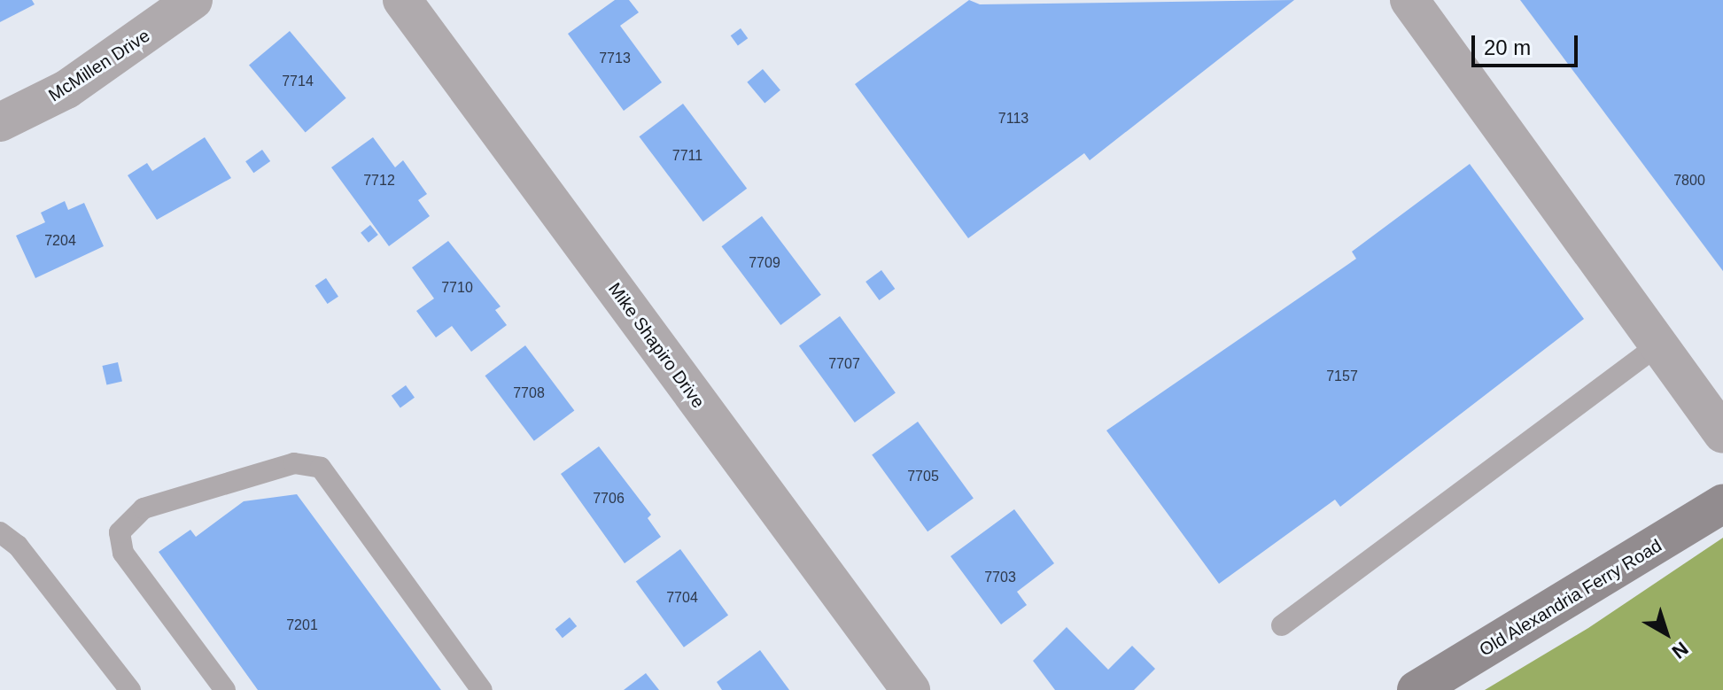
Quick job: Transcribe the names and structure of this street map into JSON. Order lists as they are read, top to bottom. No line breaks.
{"streets":{"main road":["Old Alexandria Ferry Road"],"street":["McMillen Drive","Mike Shapiro Drive"]},"house_numbers":["7713","7714","7113","7711","7712","7800","7204","7709","7710","7707","7157","7708","7705","7706","7703","7704","7201"],"scale_bar":"20 m","north":"bottom right"}
